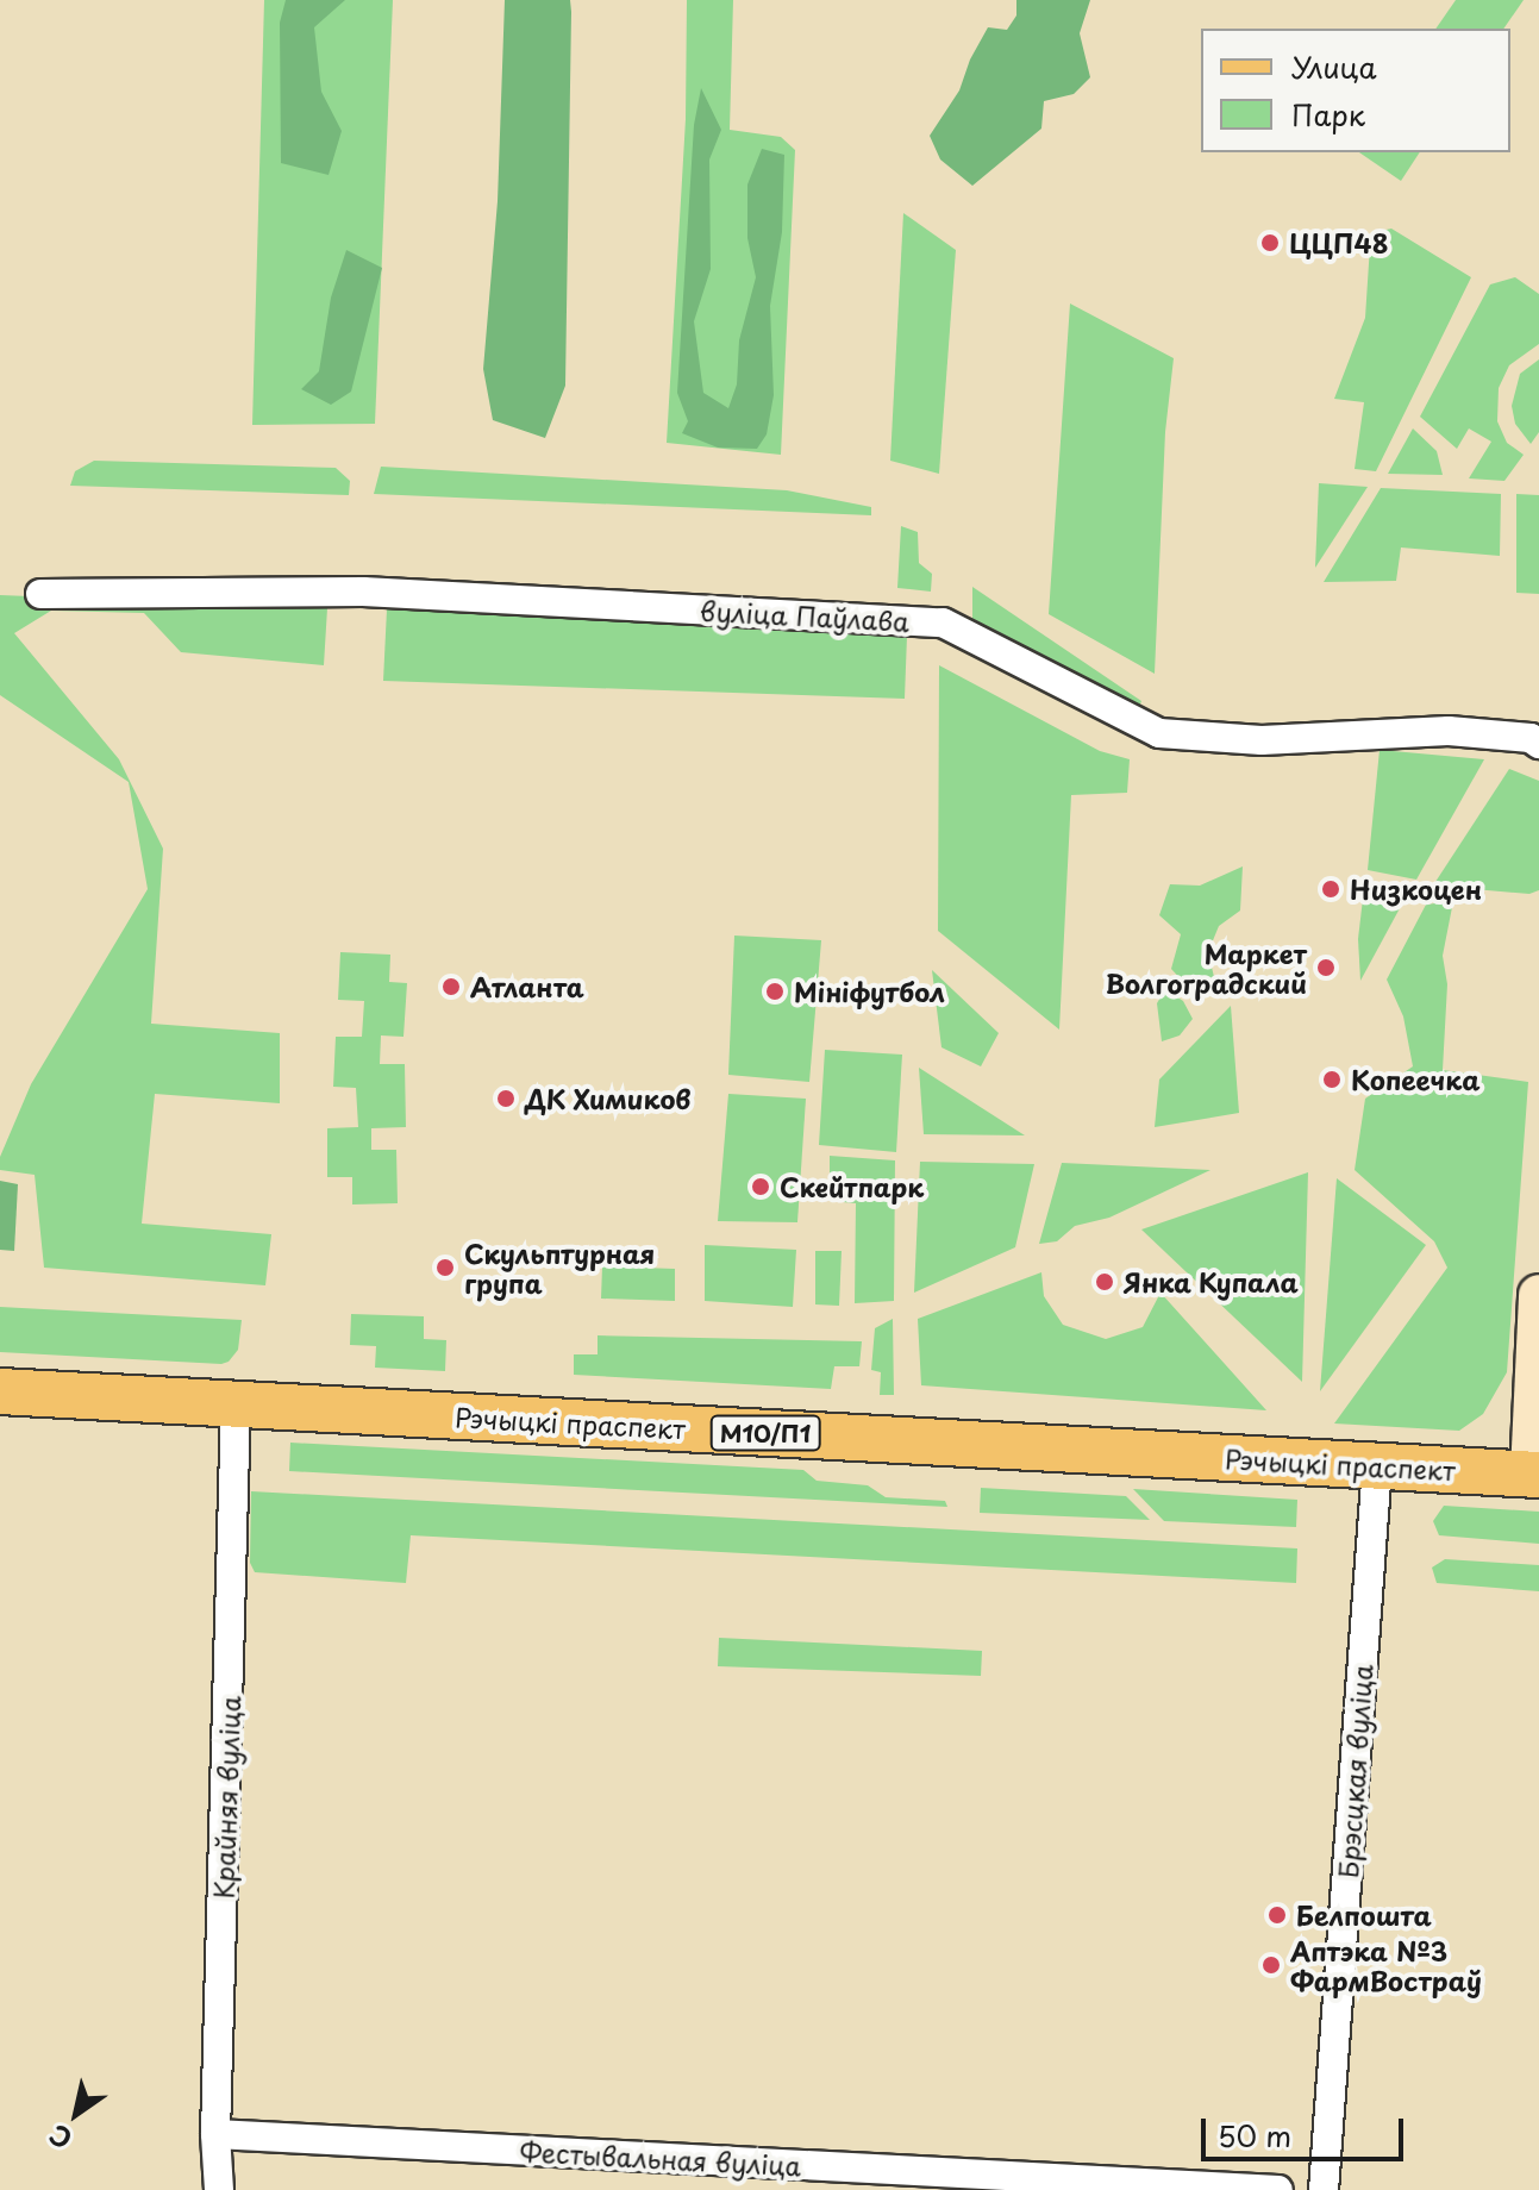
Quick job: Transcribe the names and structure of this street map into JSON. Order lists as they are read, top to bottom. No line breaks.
{"streets":{"main road":["Рэчыцкі праспект","М10/П1"],"street":["вуліца Паўлава","Брэсцкая вуліца","Крайняя вуліца","Фестывальная вуліца"]},"crossings":[["Рэчыцкі праспект","Брэсцкая вуліца"],["Рэчыцкі праспект","Крайняя вуліца"],["Крайняя вуліца","Фестывальная вуліца"]],"places":["ЦЦП48","Низкоцен","Маркет Волгоградский","Атланта","Мініфутбол","Копеечка","ДК Химиков","Скейтпарк","Скульптурная група","Янка Купала","Белпошта","Аптэка №3 ФармВостраў"],"legend":["Улица","Парк"],"scale_bar":"50 m","north":"bottom left"}
